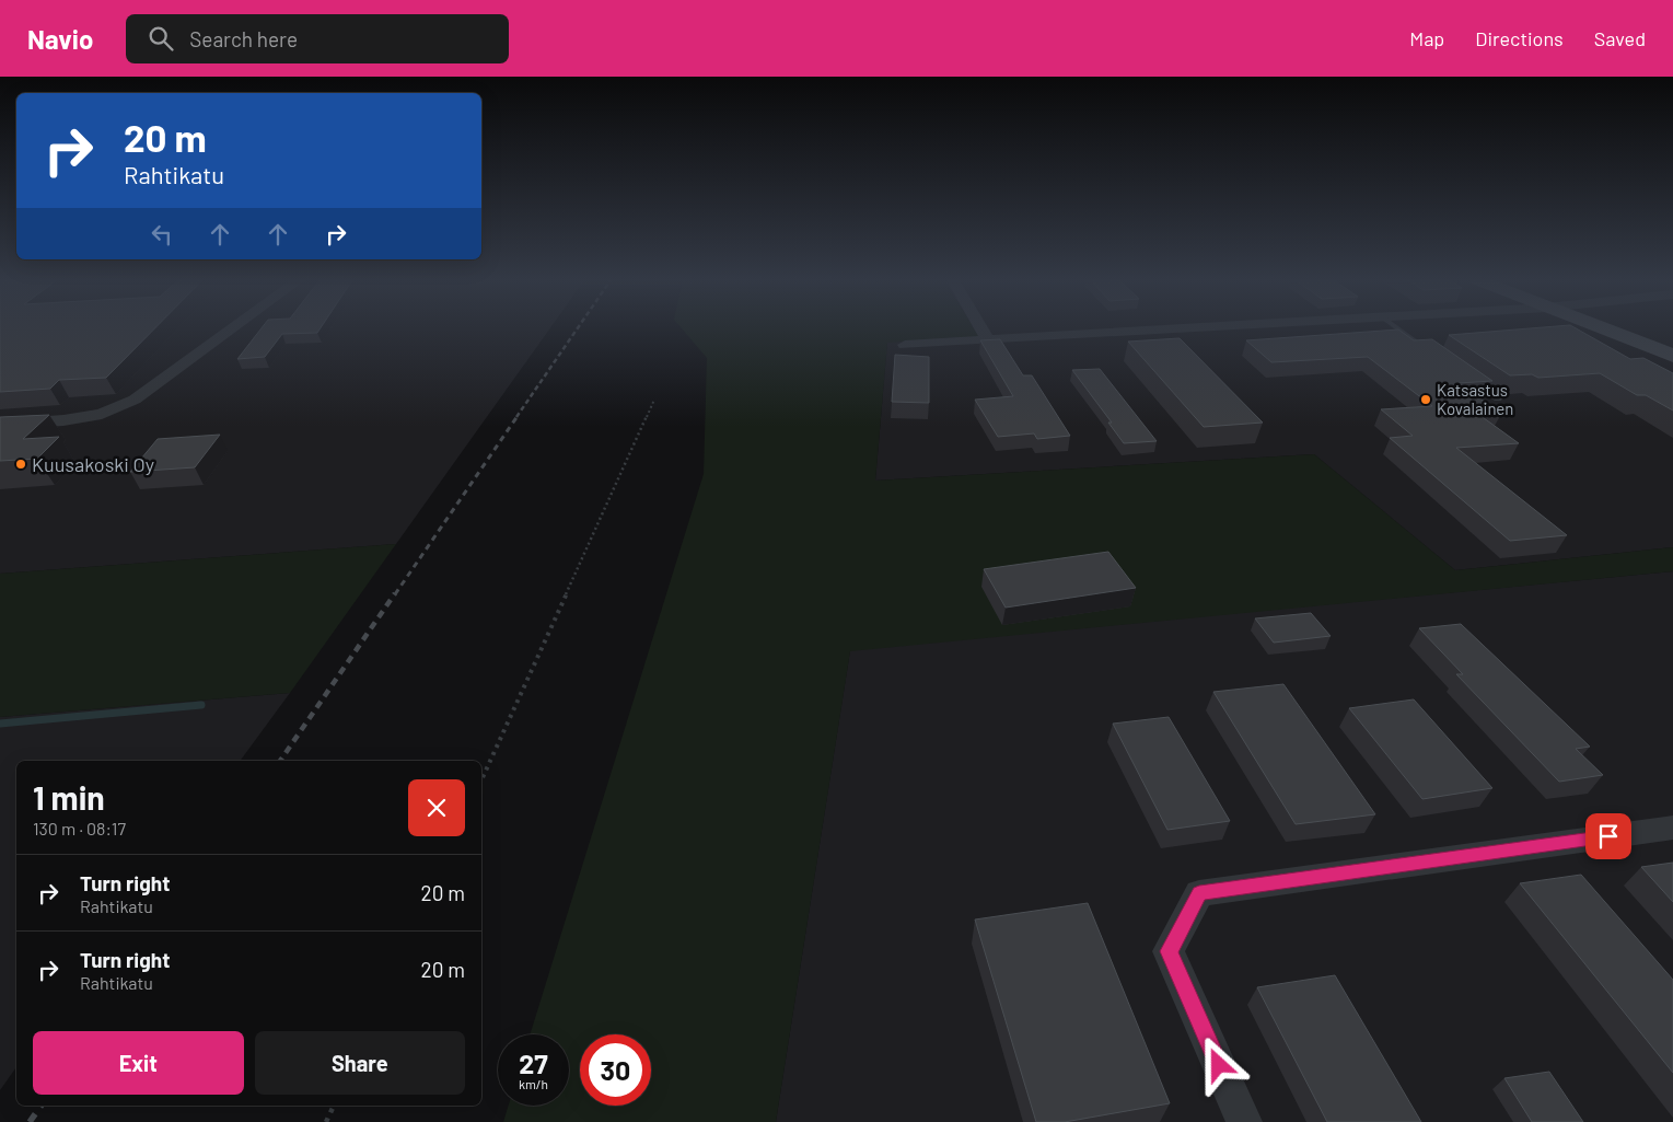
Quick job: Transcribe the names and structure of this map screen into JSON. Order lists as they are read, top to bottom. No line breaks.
{"places":["Katsastus Kovalainen","Kuusakoski Oy"],"page":{"header":"Navio","search":"Search here","nav":["Map","Directions","Saved"],"turn":["20 m","Rahtikatu"],"heading":["1 min","130 m · 08:17"],"list":[{"name":"Turn right","note":"Rahtikatu","value":"20 m"},{"name":"Turn right","note":"Rahtikatu","value":"20 m"}],"buttons":["Exit","Share"],"speed":"27 km/h","limit":"30"}}
